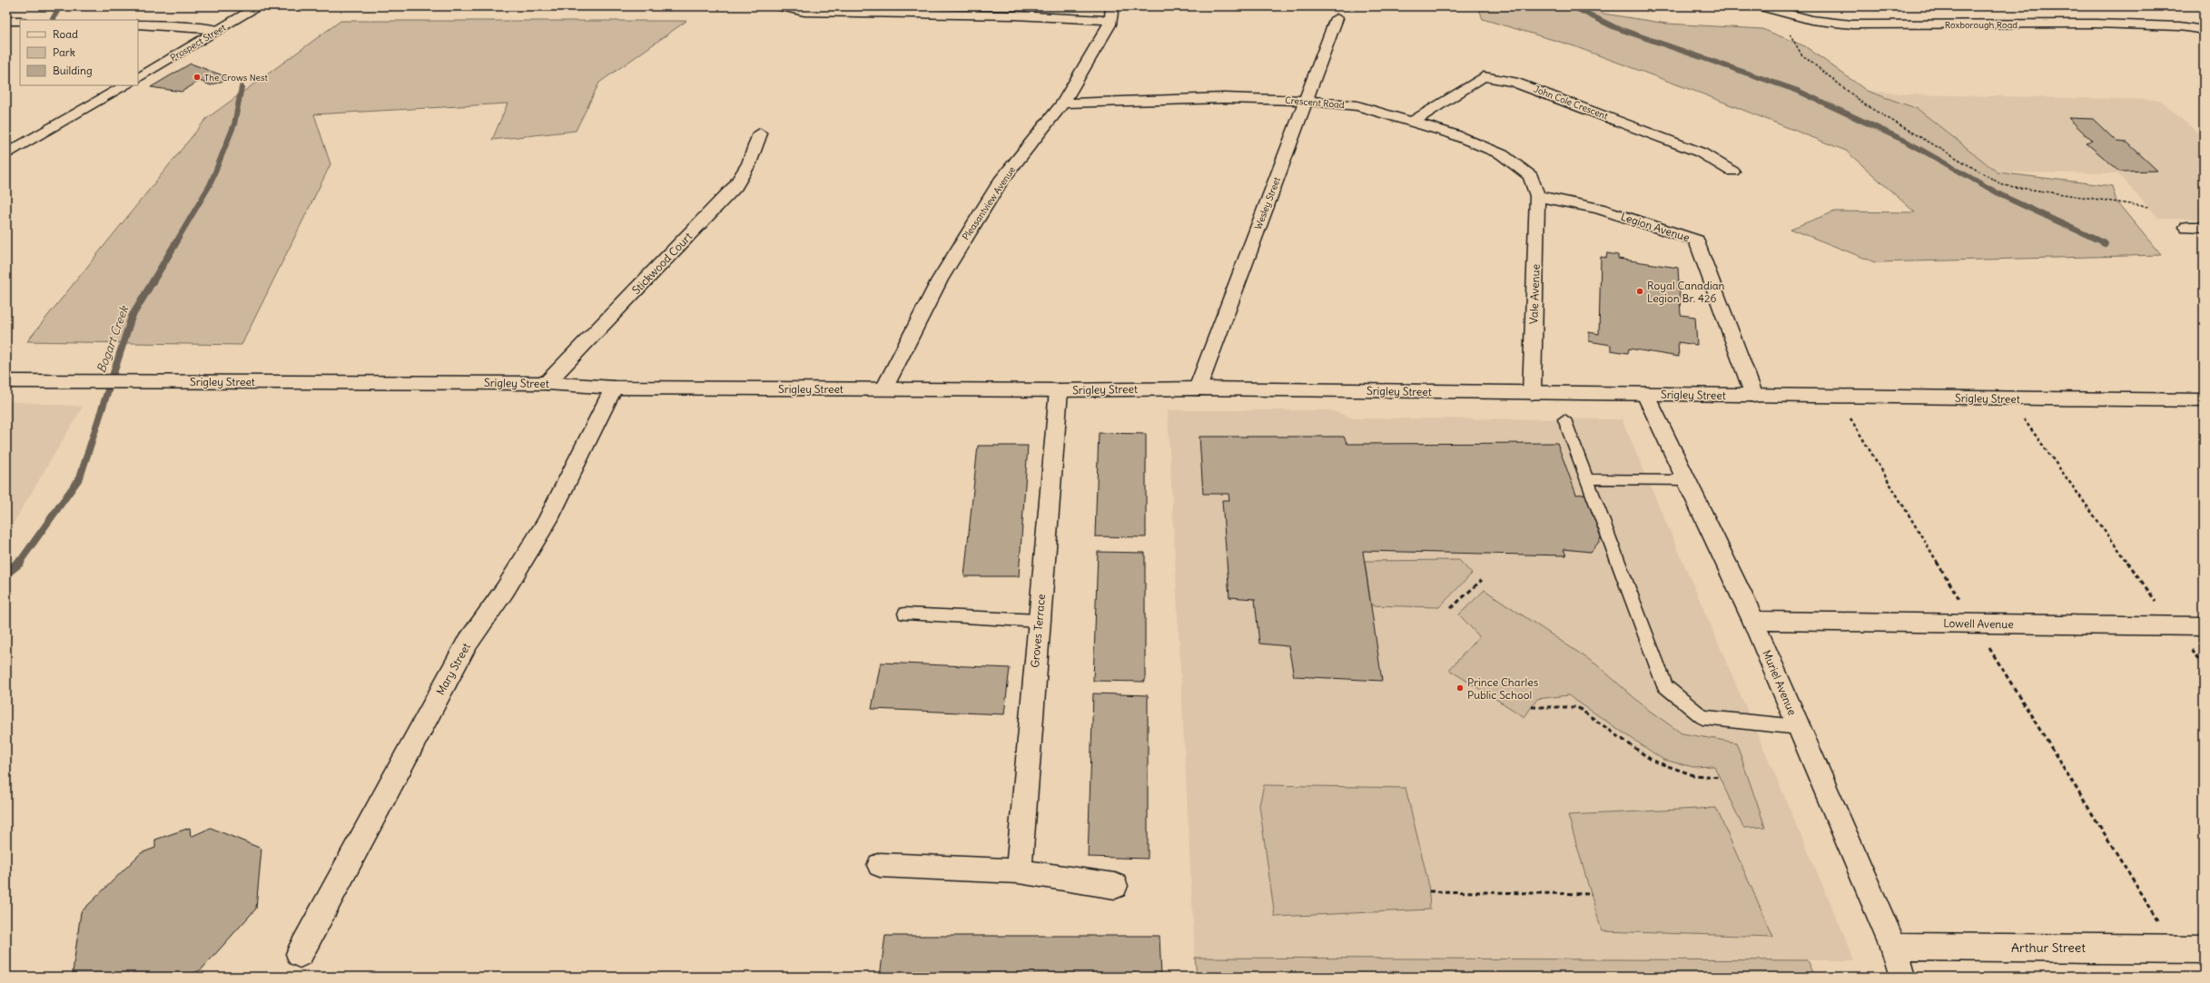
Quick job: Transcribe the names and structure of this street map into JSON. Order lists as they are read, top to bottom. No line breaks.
{"streets":{"street":["Roxborough Road","Prospect Street","Crescent Road","John Cole Crescent","Pleasantview Avenue","Wesley Street","Legion Avenue","Stickwood Court","Vale Avenue","Srigley Street","Lowell Avenue","Groves Terrace","Mary Street","Muriel Avenue","Arthur Street"]},"crossings":[["Crescent Road","John Cole Crescent"],["Crescent Road","Pleasantview Avenue"],["Crescent Road","Wesley Street"],["Crescent Road","Legion Avenue"],["Crescent Road","Vale Avenue"],["Pleasantview Avenue","Srigley Street"],["Wesley Street","Srigley Street"],["Legion Avenue","Vale Avenue"],["Legion Avenue","Srigley Street"],["Stickwood Court","Srigley Street"],["Vale Avenue","Srigley Street"],["Srigley Street","Groves Terrace"],["Srigley Street","Mary Street"],["Srigley Street","Muriel Avenue"],["Lowell Avenue","Muriel Avenue"],["Muriel Avenue","Arthur Street"]],"water":["Bogart Creek"],"places":["The Crows Nest","Royal Canadian Legion Br. 426","Prince Charles Public School"],"legend":["Road","Park","Building"]}
